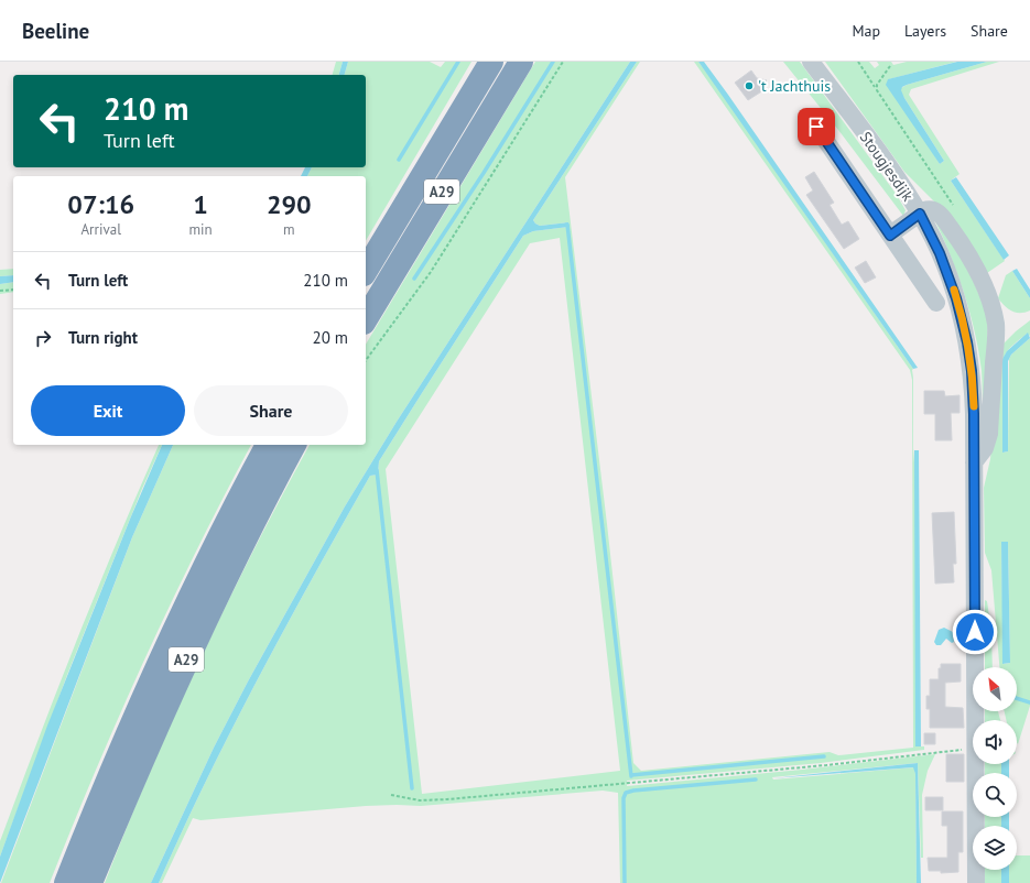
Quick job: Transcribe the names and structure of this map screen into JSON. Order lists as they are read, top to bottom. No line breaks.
{"streets":{"highway":["A29"],"street":["Stougjesdijk"]},"places":["'t Jachthuis"],"north":"top left","page":{"header":"Beeline","nav":["Map","Layers","Share"],"turn":["210 m","Turn left"],"eta":["07:16","Arrival","1","min","290","m"],"list":[{"name":"Turn left","value":"210 m"},{"name":"Turn right","value":"20 m"}],"buttons":["Exit","Share"]}}
